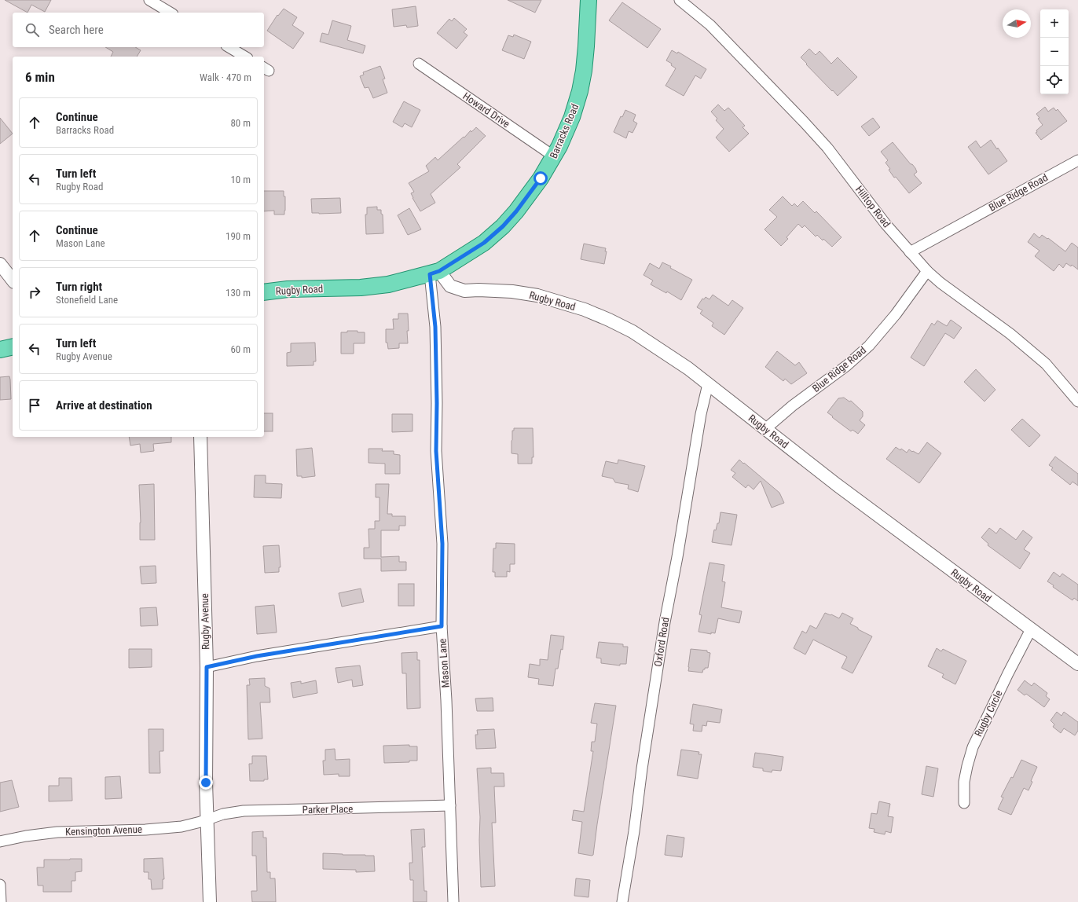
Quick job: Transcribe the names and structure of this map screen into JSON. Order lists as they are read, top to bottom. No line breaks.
{"streets":{"main road":["Barracks Road","Rugby Road"],"street":["Howard Drive","Blue Ridge Road","Hilltop Road","Rugby Avenue","Oxford Road","Mason Lane","Rugby Circle","Parker Place","Kensington Avenue"]},"crossings":[["Howard Drive","Barracks Road"],["Barracks Road","Rugby Road"],["Barracks Road","Mason Lane"],["Blue Ridge Road","Hilltop Road"],["Blue Ridge Road","Rugby Road"],["Rugby Road","Oxford Road"],["Rugby Road","Mason Lane"],["Rugby Road","Rugby Circle"],["Rugby Avenue","Parker Place"],["Rugby Avenue","Kensington Avenue"],["Mason Lane","Parker Place"],["Parker Place","Kensington Avenue"]],"north":"right","page":{"map_buttons":["+","−"],"search":"Search here","heading":["6 min","Walk · 470 m"],"list":[["Continue","Barracks Road","80 m"],["Turn left","Rugby Road","10 m"],["Continue","Mason Lane","190 m"],["Turn right","Stonefield Lane","130 m"],["Turn left","Rugby Avenue","60 m"],"Arrive at destination"]}}
